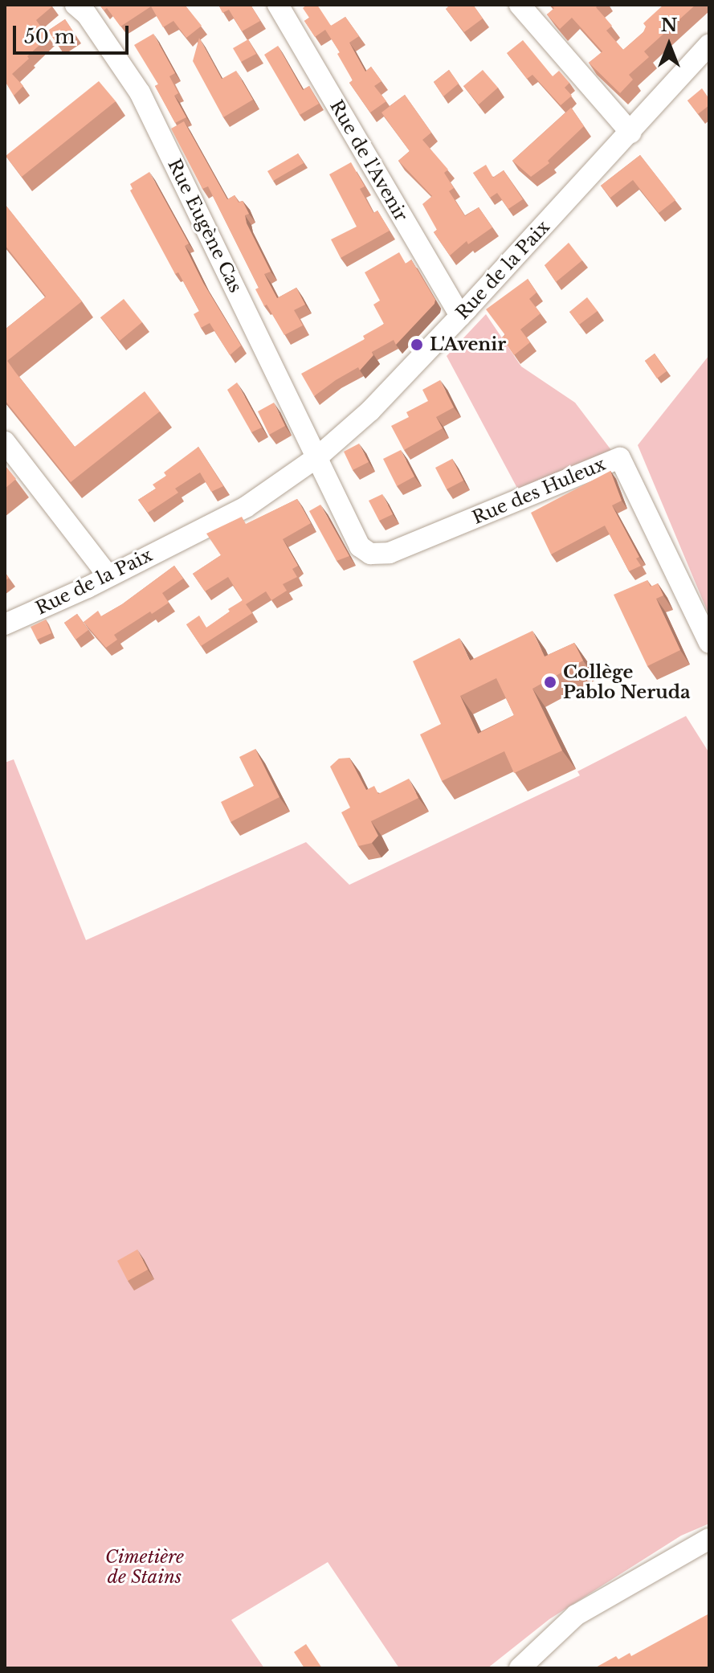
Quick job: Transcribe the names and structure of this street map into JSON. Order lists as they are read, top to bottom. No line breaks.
{"streets":{"street":["Rue de l'Avenir","Rue Eugène Cas","Rue de la Paix","Rue des Huleux"]},"crossings":[["Rue de l'Avenir","Rue de la Paix"],["Rue Eugène Cas","Rue de la Paix"],["Rue Eugène Cas","Rue des Huleux"],["Rue de la Paix","Rue des Huleux"]],"parks":["Cimetière de Stains"],"places":["L'Avenir","Collège Pablo Neruda"],"scale_bar":"50 m","north":"top"}
